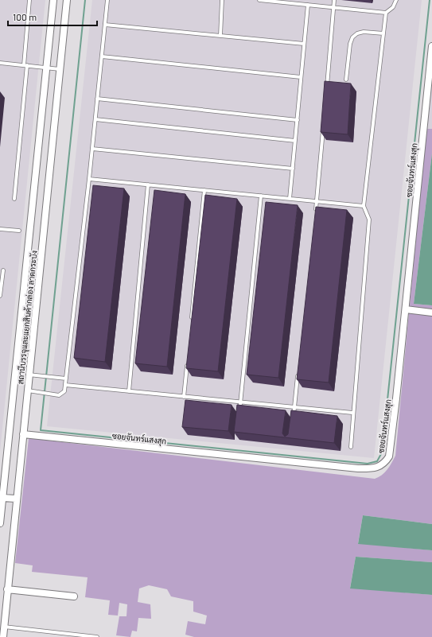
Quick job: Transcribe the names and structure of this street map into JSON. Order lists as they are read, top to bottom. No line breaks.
{"streets":{"street":["ซอยจันทร์แสงสุก","สถานีบรรจุและแยกสินค้ากล่อง ลาดกระบัง"]},"crossings":[["ซอยจันทร์แสงสุก","สถานีบรรจุและแยกสินค้ากล่อง ลาดกระบัง"]],"scale_bar":"100 m"}
